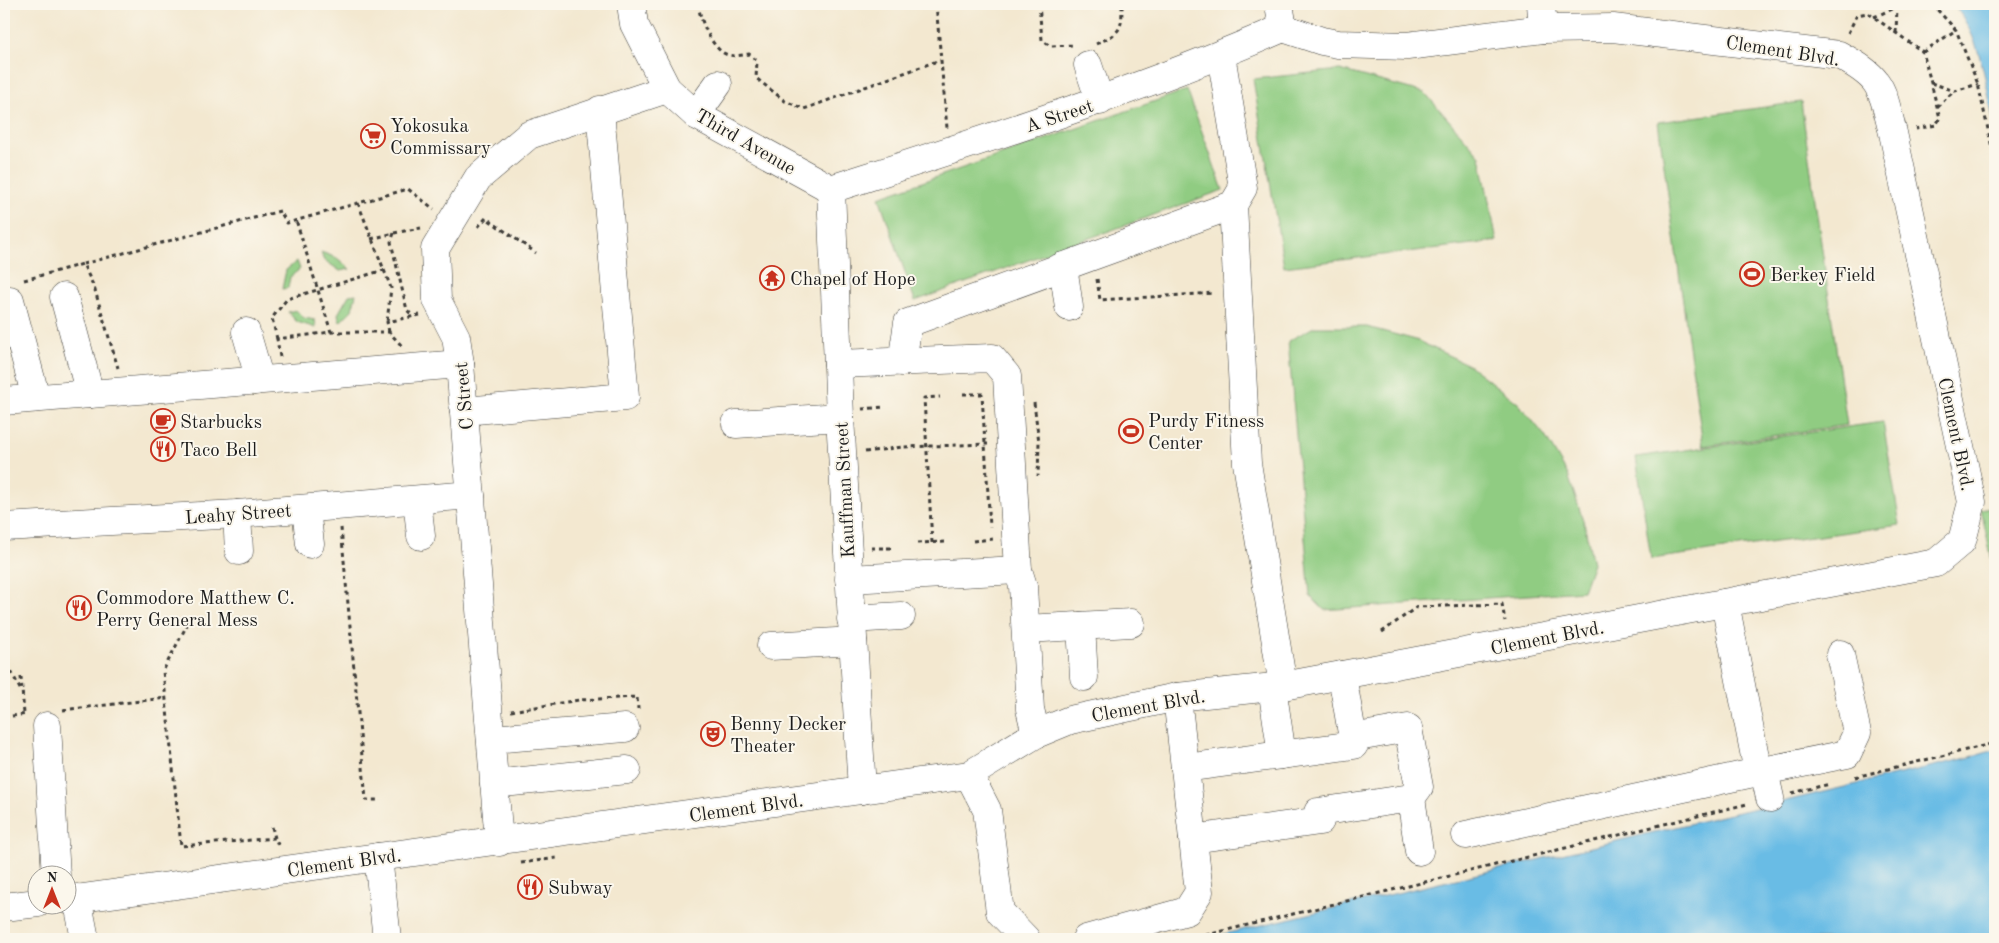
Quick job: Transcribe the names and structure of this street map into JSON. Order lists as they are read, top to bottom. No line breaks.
{"streets":{"street":["Clement Blvd.","A Street","Third Avenue","C Street","Kauffman Street","Leahy Street"]},"crossings":[["Clement Blvd.","A Street"],["Clement Blvd.","C Street"],["Clement Blvd.","Kauffman Street"],["A Street","Third Avenue"],["A Street","Kauffman Street"],["Third Avenue","C Street"],["Third Avenue","Kauffman Street"],["C Street","Leahy Street"]],"places":{"supermarket":["Yokosuka Commissary"],"sports":["Berkey Field","Purdy Fitness Center"],"temple":["Chapel of Hope"],"cafe":["Starbucks"],"restaurant":["Taco Bell","Commodore Matthew C. Perry General Mess","Subway"],"theatre":["Benny Decker Theater"]},"north":"top"}
